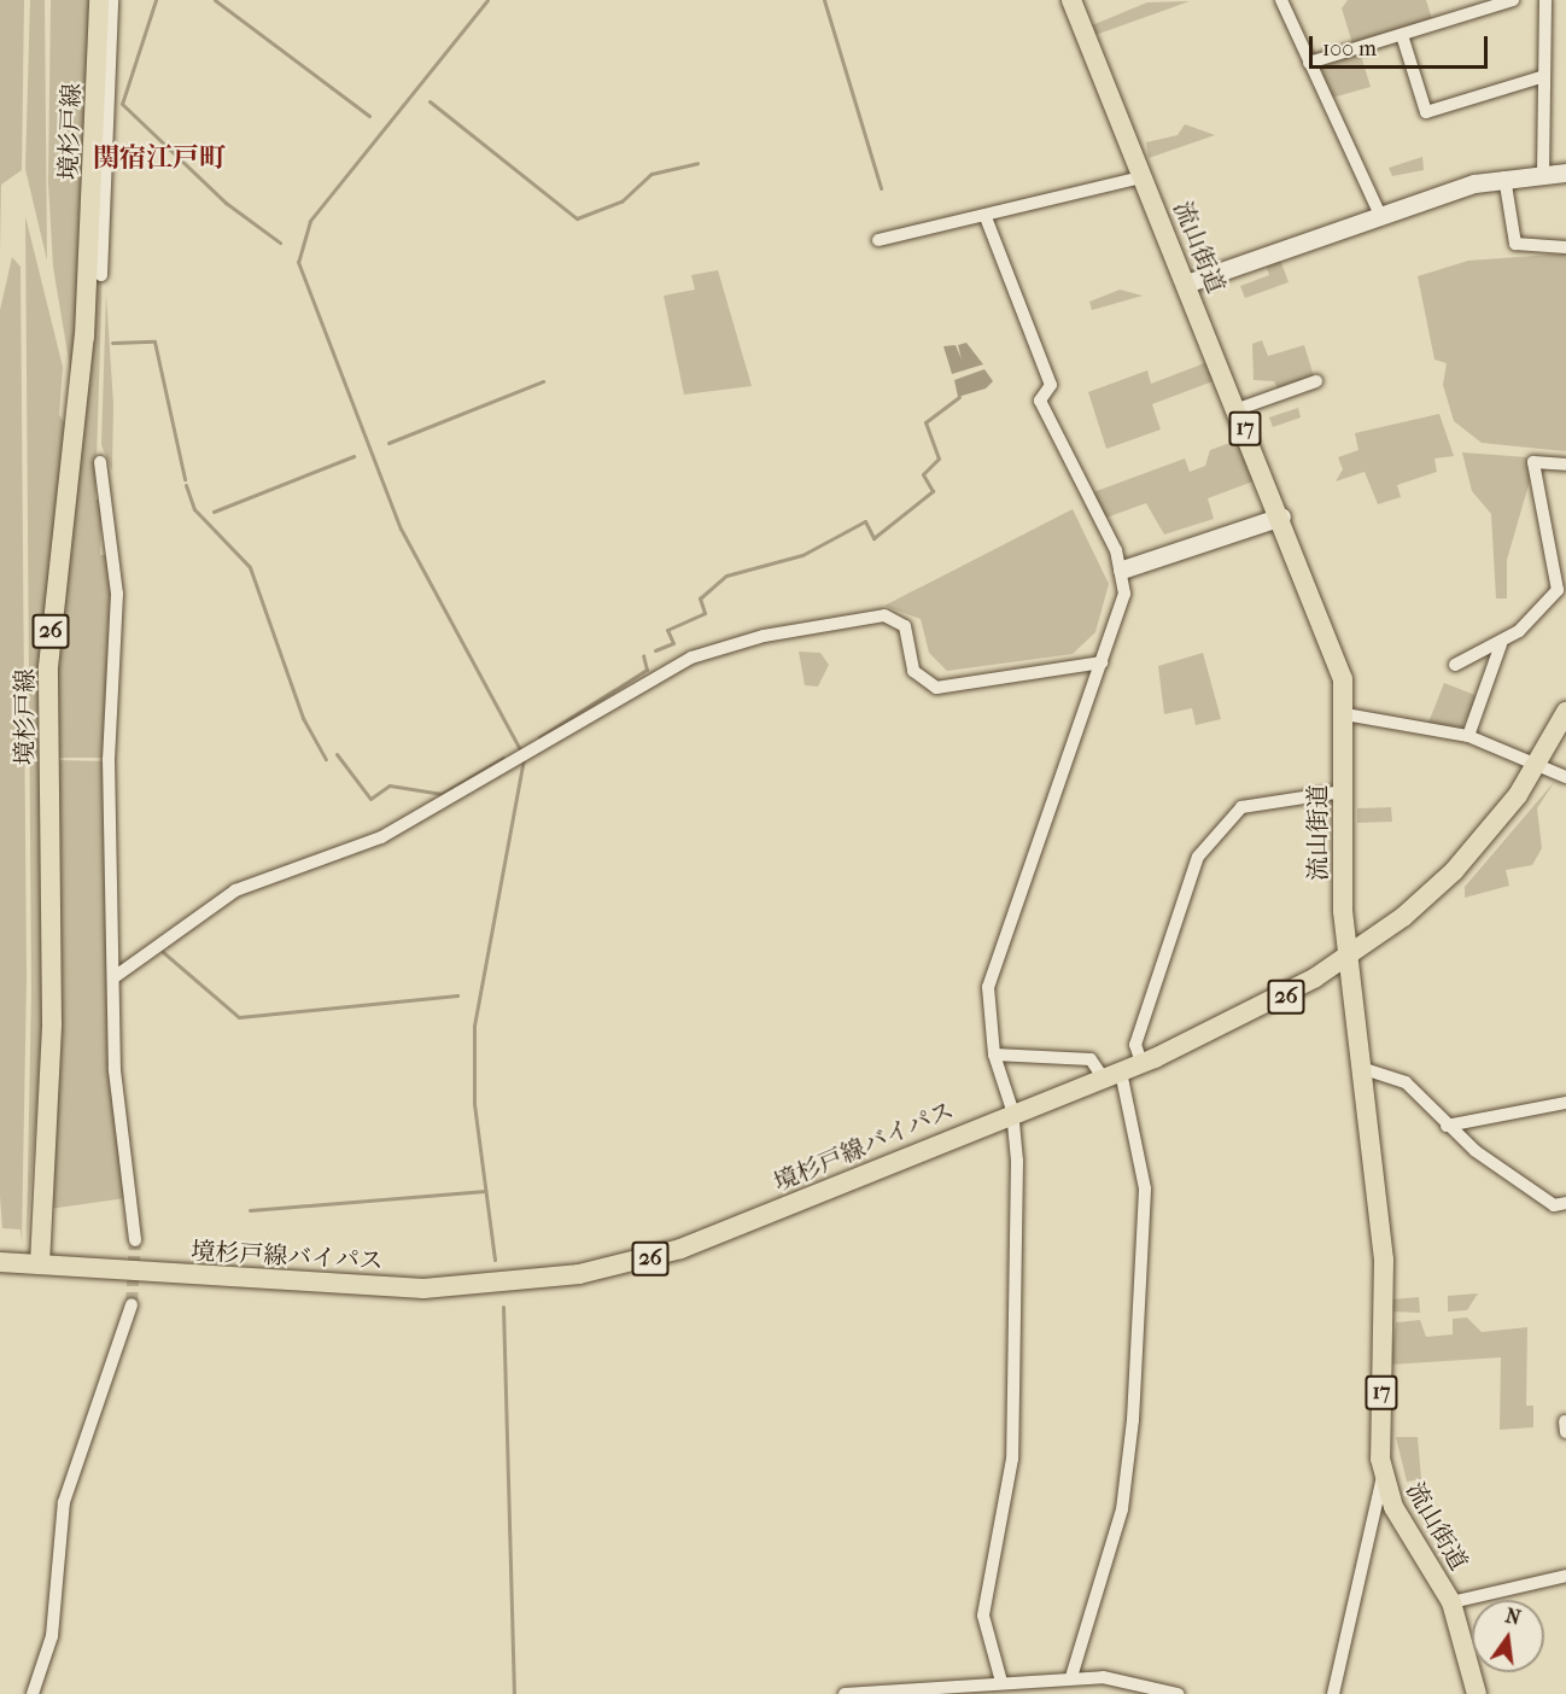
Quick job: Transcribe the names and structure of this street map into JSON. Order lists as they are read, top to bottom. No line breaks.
{"streets":{"main road":["境杉戸線","流山街道","17","26","境杉戸線バイパス"]},"crossings":[["境杉戸線","26"],["境杉戸線","境杉戸線バイパス"],["流山街道","境杉戸線バイパス"],["26","境杉戸線バイパス"]],"districts":["関宿江戸町"],"scale_bar":"100 m","north":"top"}
